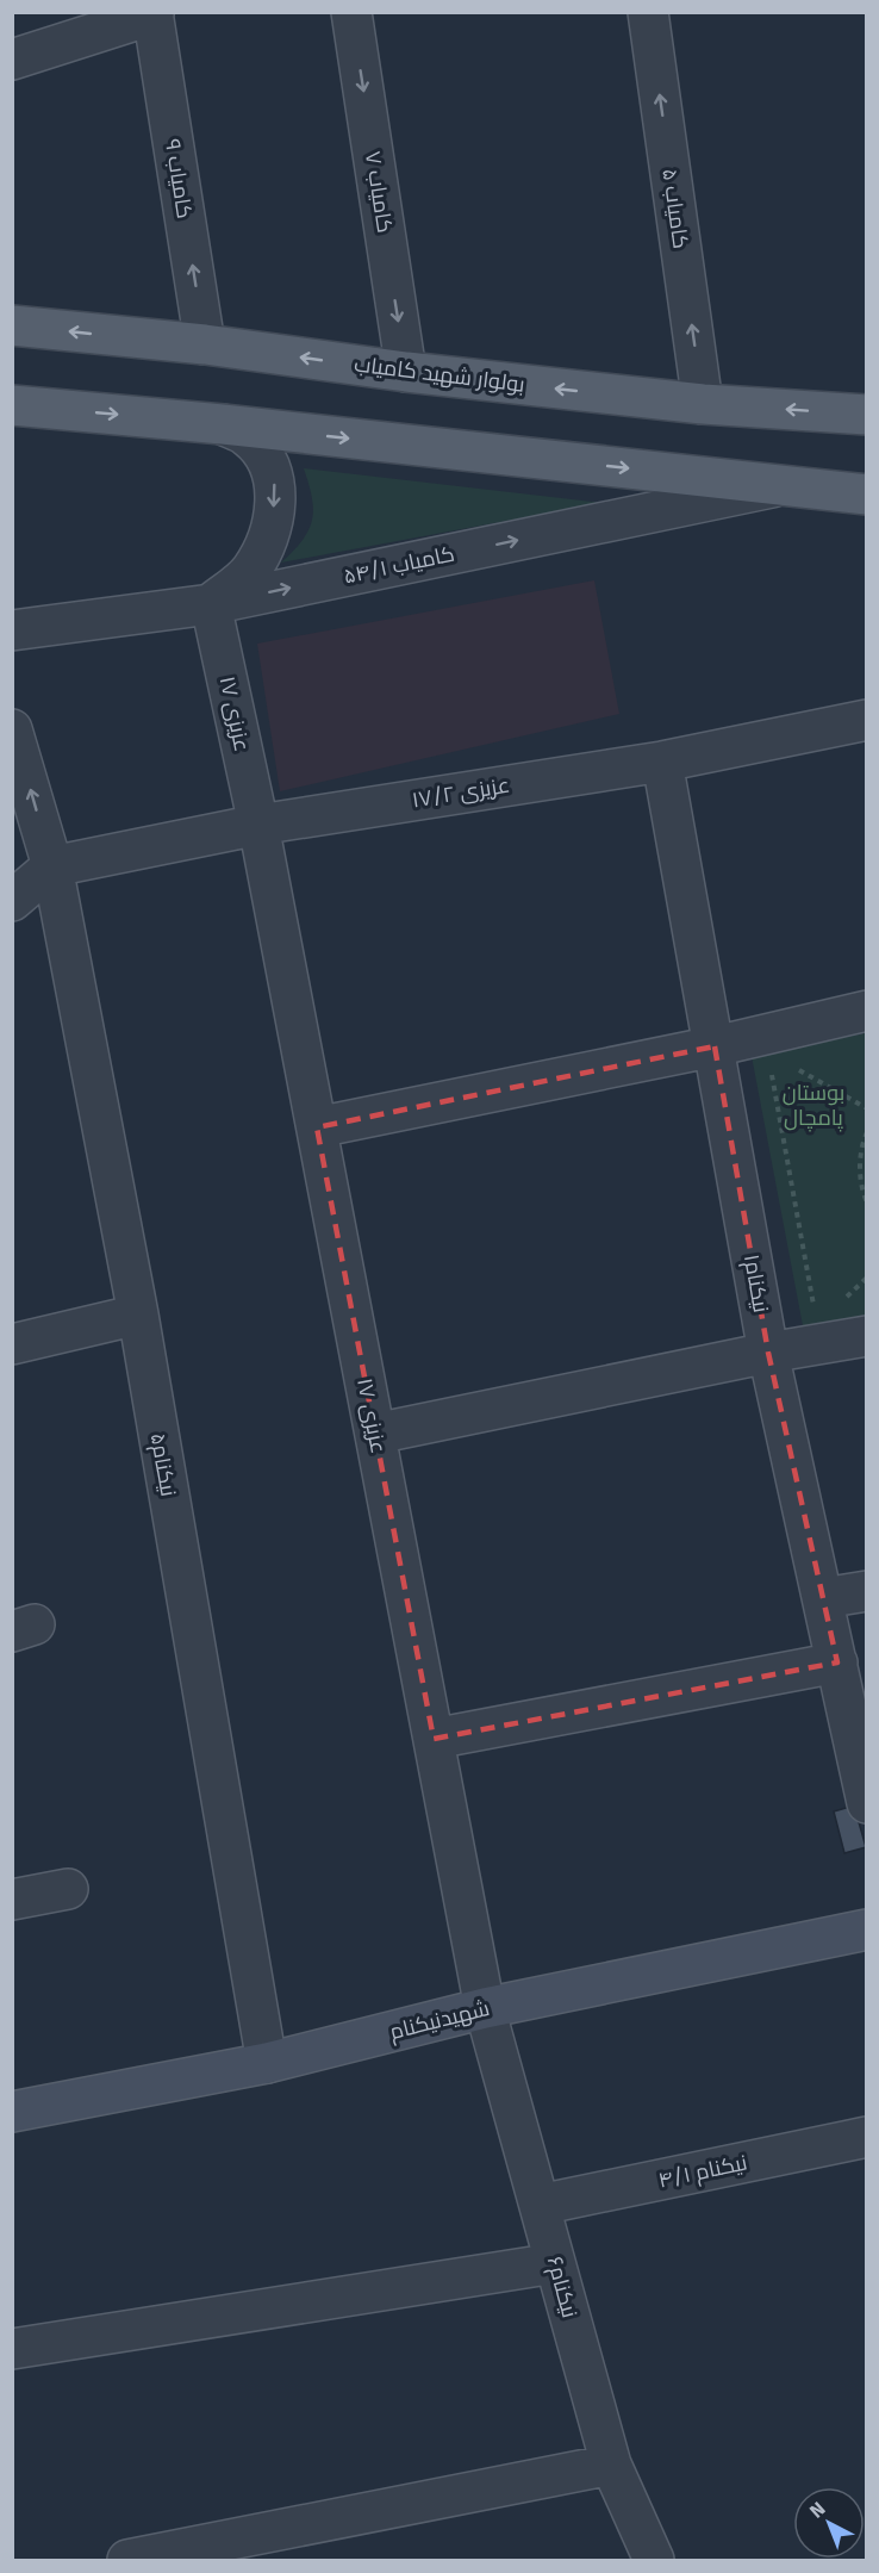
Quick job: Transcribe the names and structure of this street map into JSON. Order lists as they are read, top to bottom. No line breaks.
{"streets":{"main road":["بولوار شهید کامیاب"],"street":["کامیاب ۹","کامیاب ۷","کامیاب ۵","کامیاب ۵۴/۱","عزیزی ۱۷","عزیزی ۱۷/۲","نیکنام۱","نیکنام۵","شهیدنیکنام","نیکنام ۴/۱","نیکنام۶"]},"crossings":[["کامیاب ۹","بولوار شهید کامیاب"],["کامیاب ۷","بولوار شهید کامیاب"],["کامیاب ۵","بولوار شهید کامیاب"],["کامیاب ۵۴/۱","عزیزی ۱۷"],["عزیزی ۱۷","عزیزی ۱۷/۲"],["عزیزی ۱۷","شهیدنیکنام"],["عزیزی ۱۷","نیکنام۶"],["عزیزی ۱۷/۲","نیکنام۱"],["نیکنام۵","شهیدنیکنام"],["شهیدنیکنام","نیکنام۶"],["نیکنام ۴/۱","نیکنام۶"]],"one_way":["کامیاب ۹","کامیاب ۷","کامیاب ۵","کامیاب ۵۴/۱"],"parks":["بوستان پامچال"],"north":"top left"}
